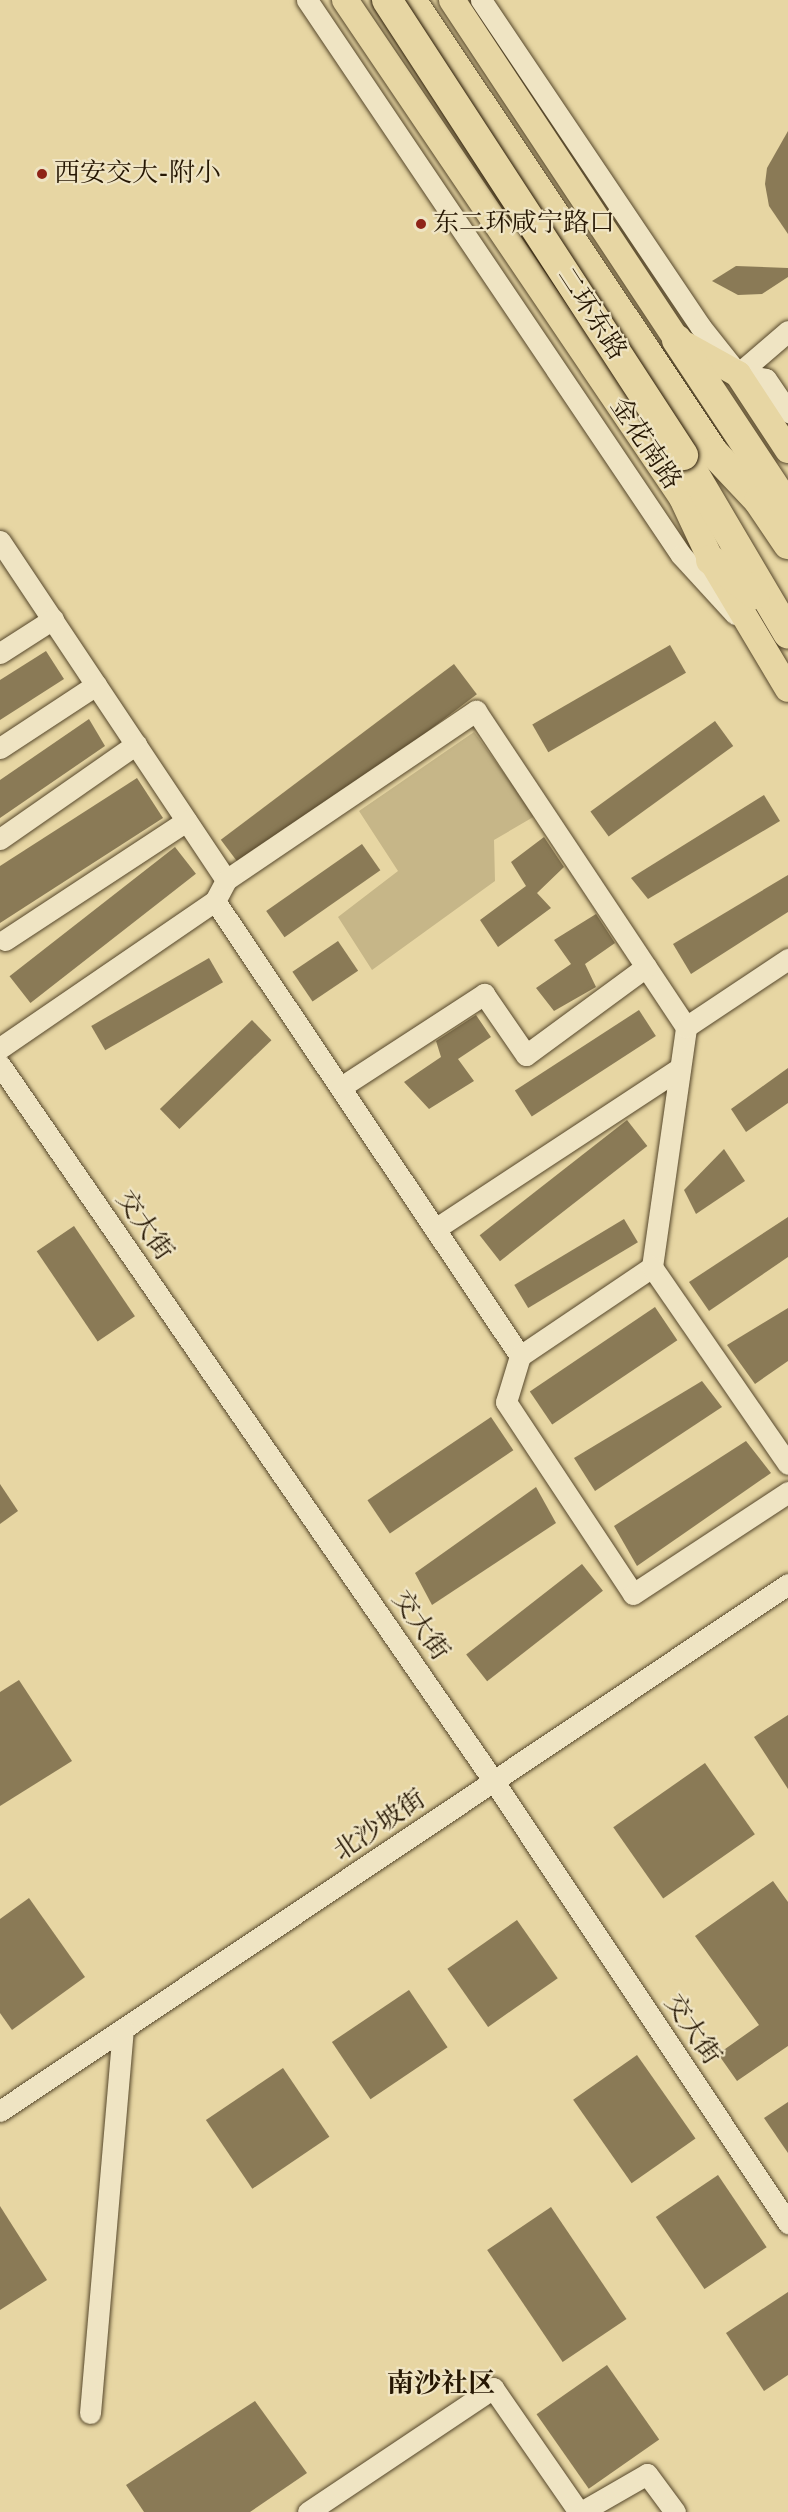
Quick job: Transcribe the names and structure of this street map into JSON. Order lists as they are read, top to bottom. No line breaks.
{"streets":{"highway":["二环东路"],"main road":["金花南路"],"street":["交大街","北沙坡街"]},"crossings":[["交大街","北沙坡街"]],"districts":["南沙社区"],"places":["西安交大-附小","东二环咸宁路口"]}
